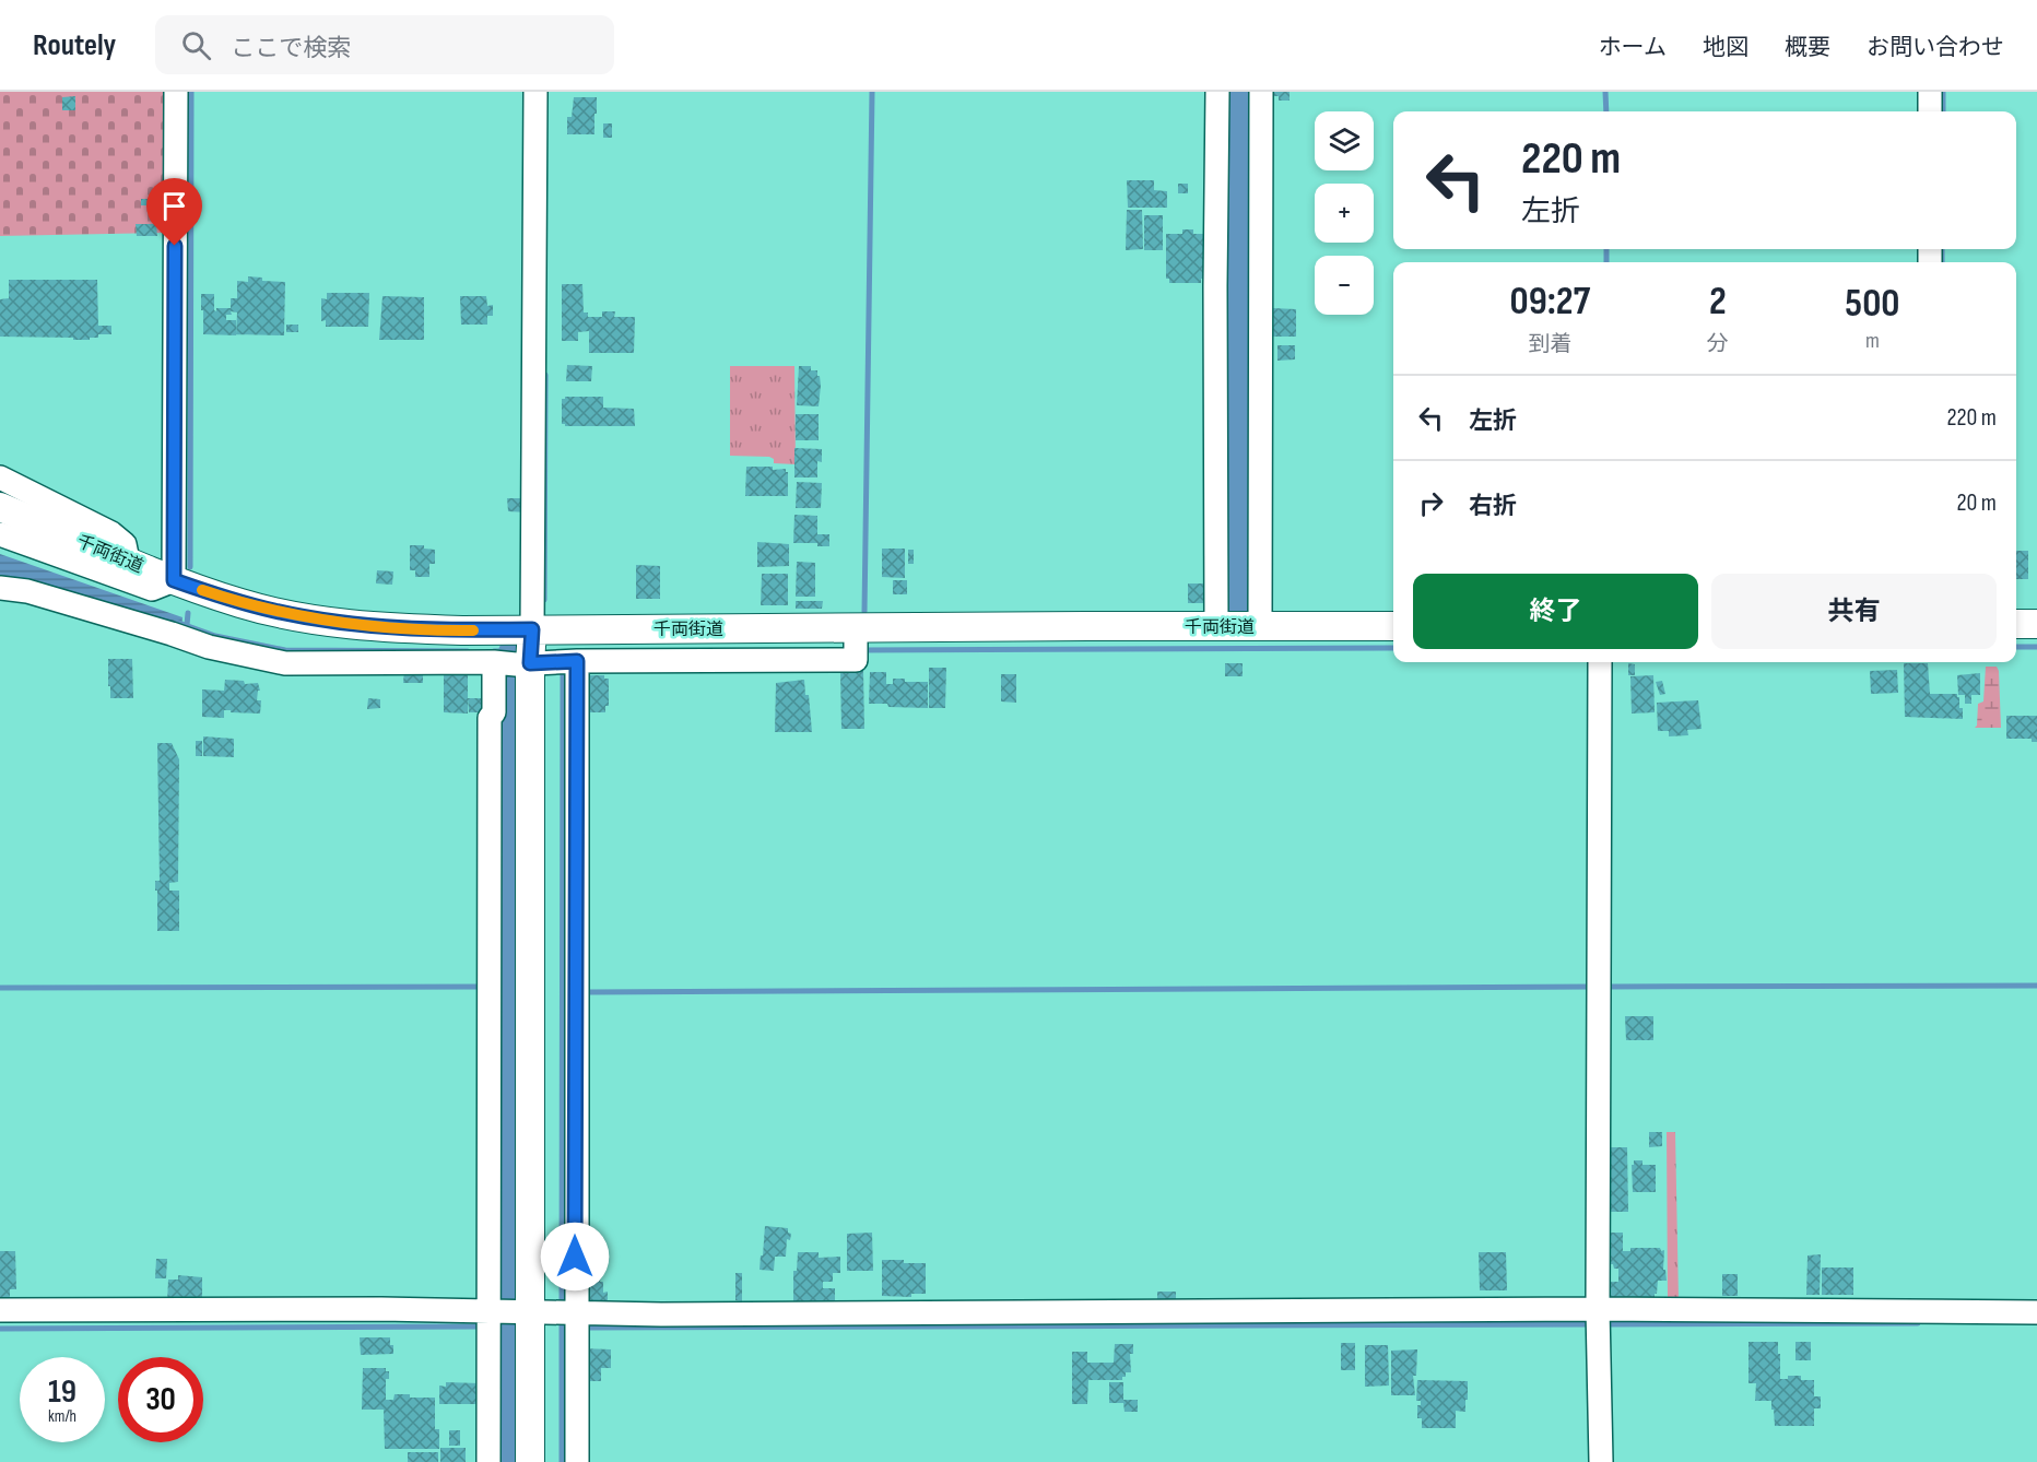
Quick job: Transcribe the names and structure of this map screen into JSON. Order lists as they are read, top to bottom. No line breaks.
{"streets":{"street":["千両街道"]},"page":{"header":"Routely","search":"ここで検索","nav":["ホーム","地図","概要","お問い合わせ"],"map_buttons":["+","−"],"turn":["220 m","左折"],"eta":["09:27","到着","2","分","500","m"],"list":[{"name":"左折","value":"220 m"},{"name":"右折","value":"20 m"}],"buttons":["終了","共有"],"speed":"19 km/h","limit":"30"}}
